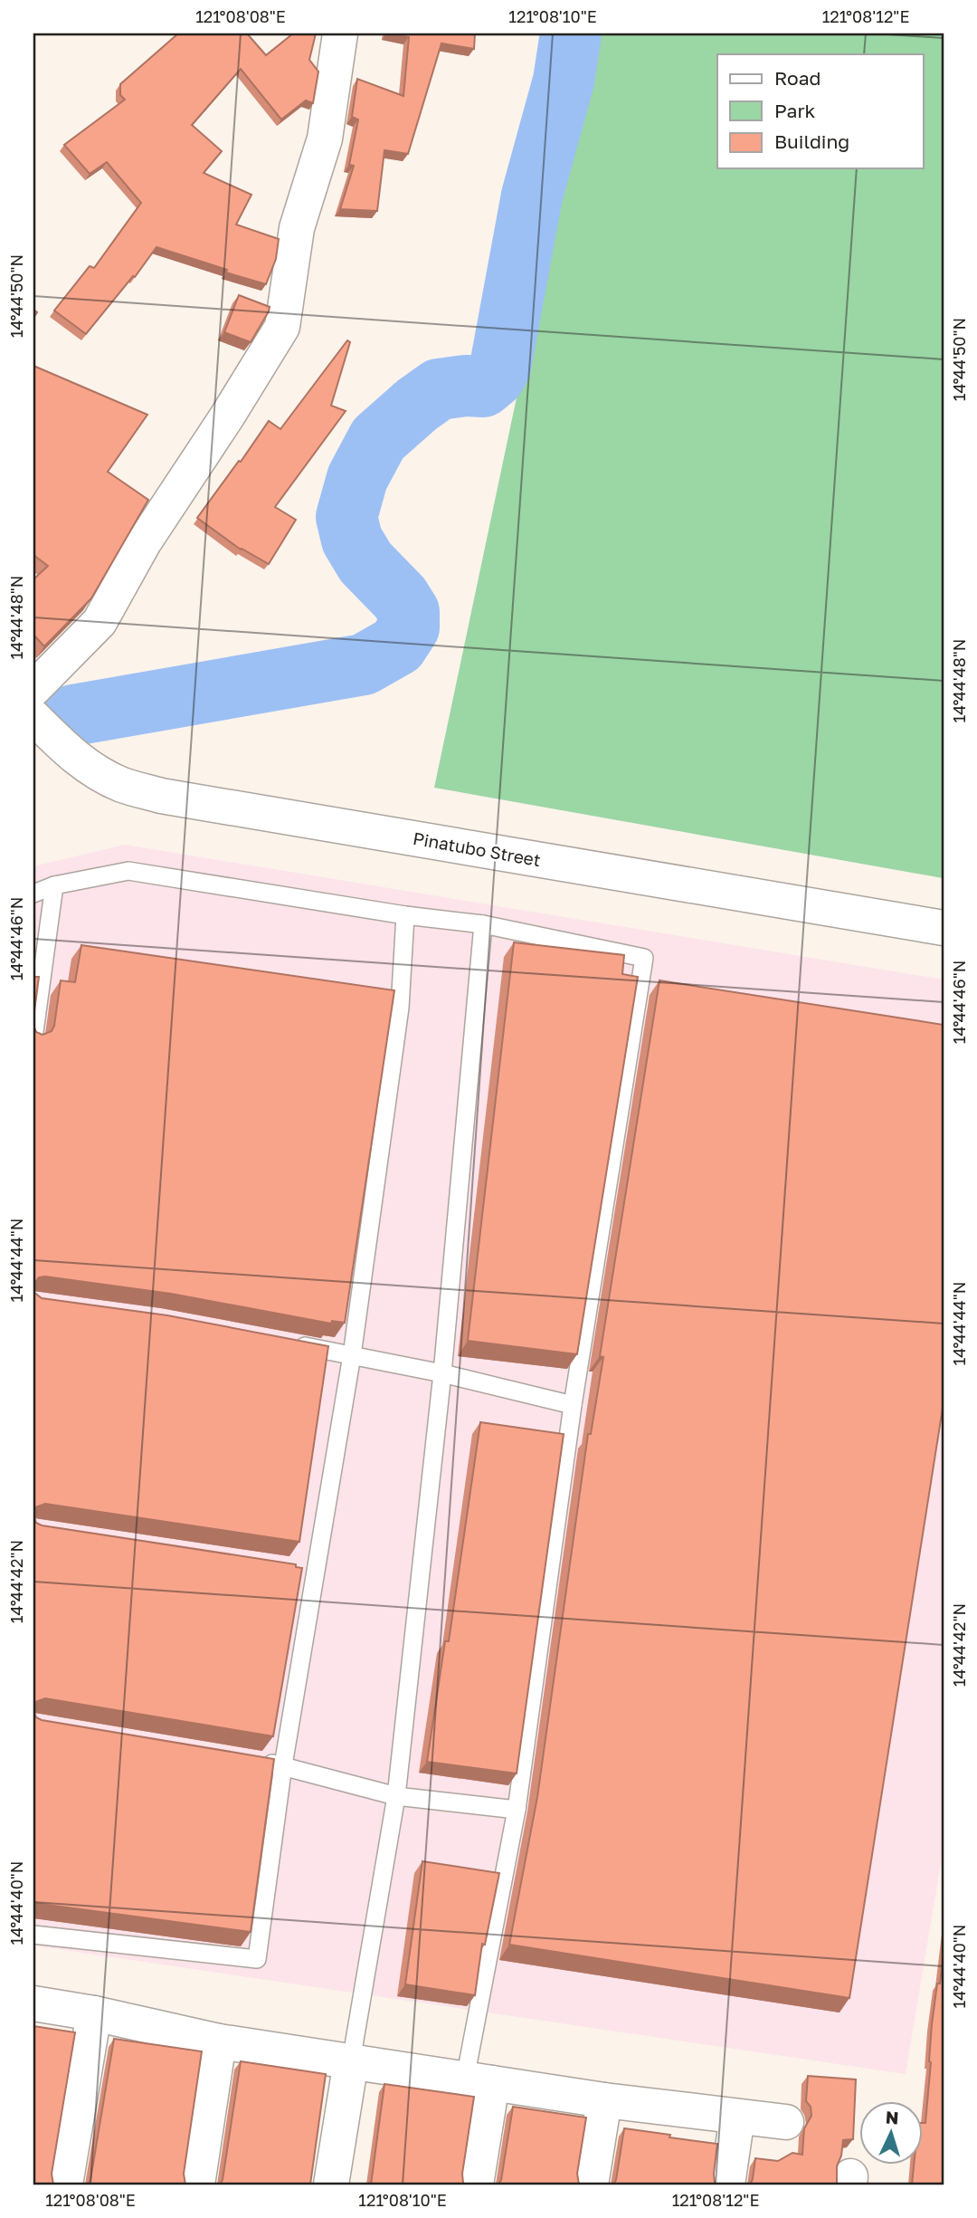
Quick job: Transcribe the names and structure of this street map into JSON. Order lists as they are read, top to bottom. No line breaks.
{"streets":{"street":["Pinatubo Street"]},"legend":["Road","Park","Building"],"north":"top","coordinates":["121°08'08\"E","121°08'10\"E","121°08'12\"E","14°44'50\"N","14°44'48\"N","14°44'46\"N","14°44'44\"N","14°44'42\"N","14°44'40\"N"]}
